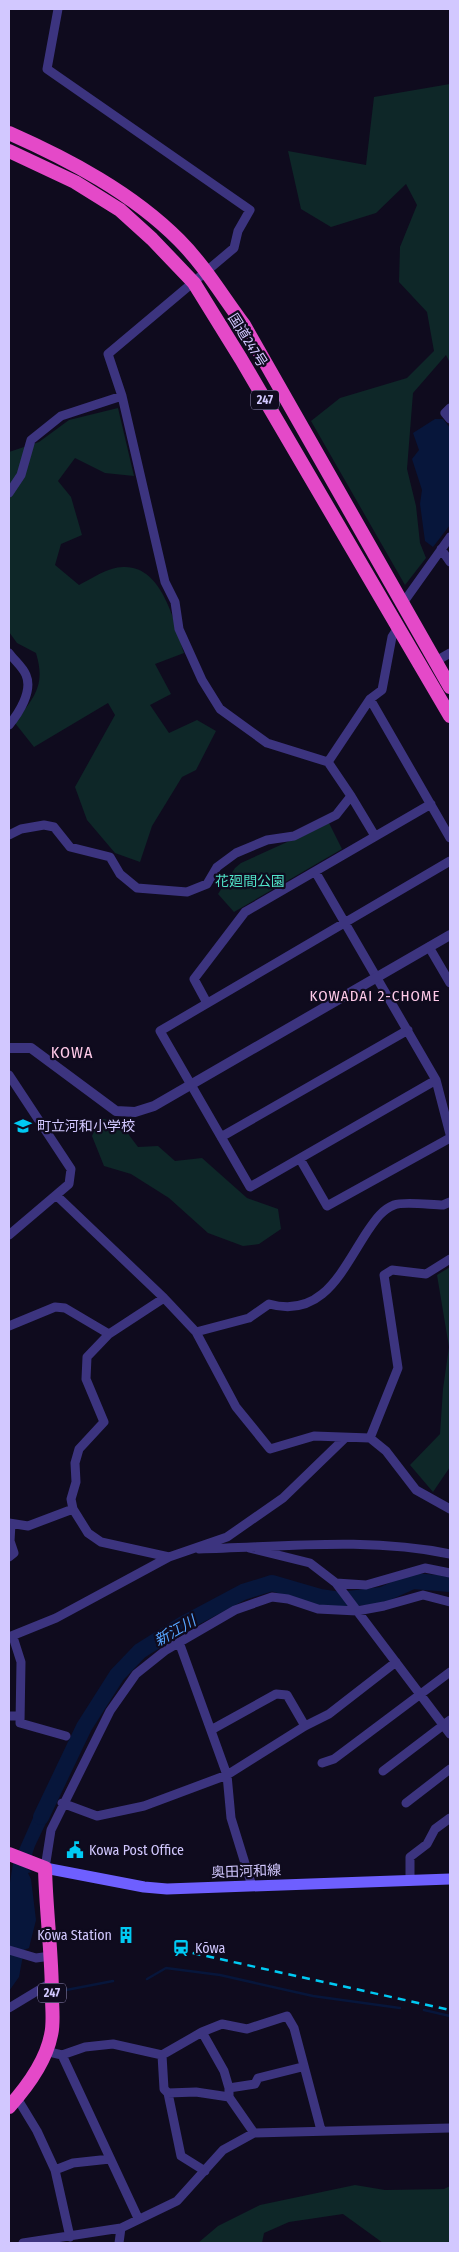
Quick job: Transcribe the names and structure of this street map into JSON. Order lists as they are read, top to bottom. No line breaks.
{"streets":{"highway":["国道247号","247"],"main road":["奥田河和線"]},"crossings":[["247","奥田河和線"]],"districts":["KOWADAI 2-CHOME","KOWA"],"water":["新江川"],"parks":["花廻間公園"],"places":{"school or university":["町立河和小学校"],"public building":["Kowa Post Office"],"building":["Kōwa Station"],"station":["Kōwa"]}}
